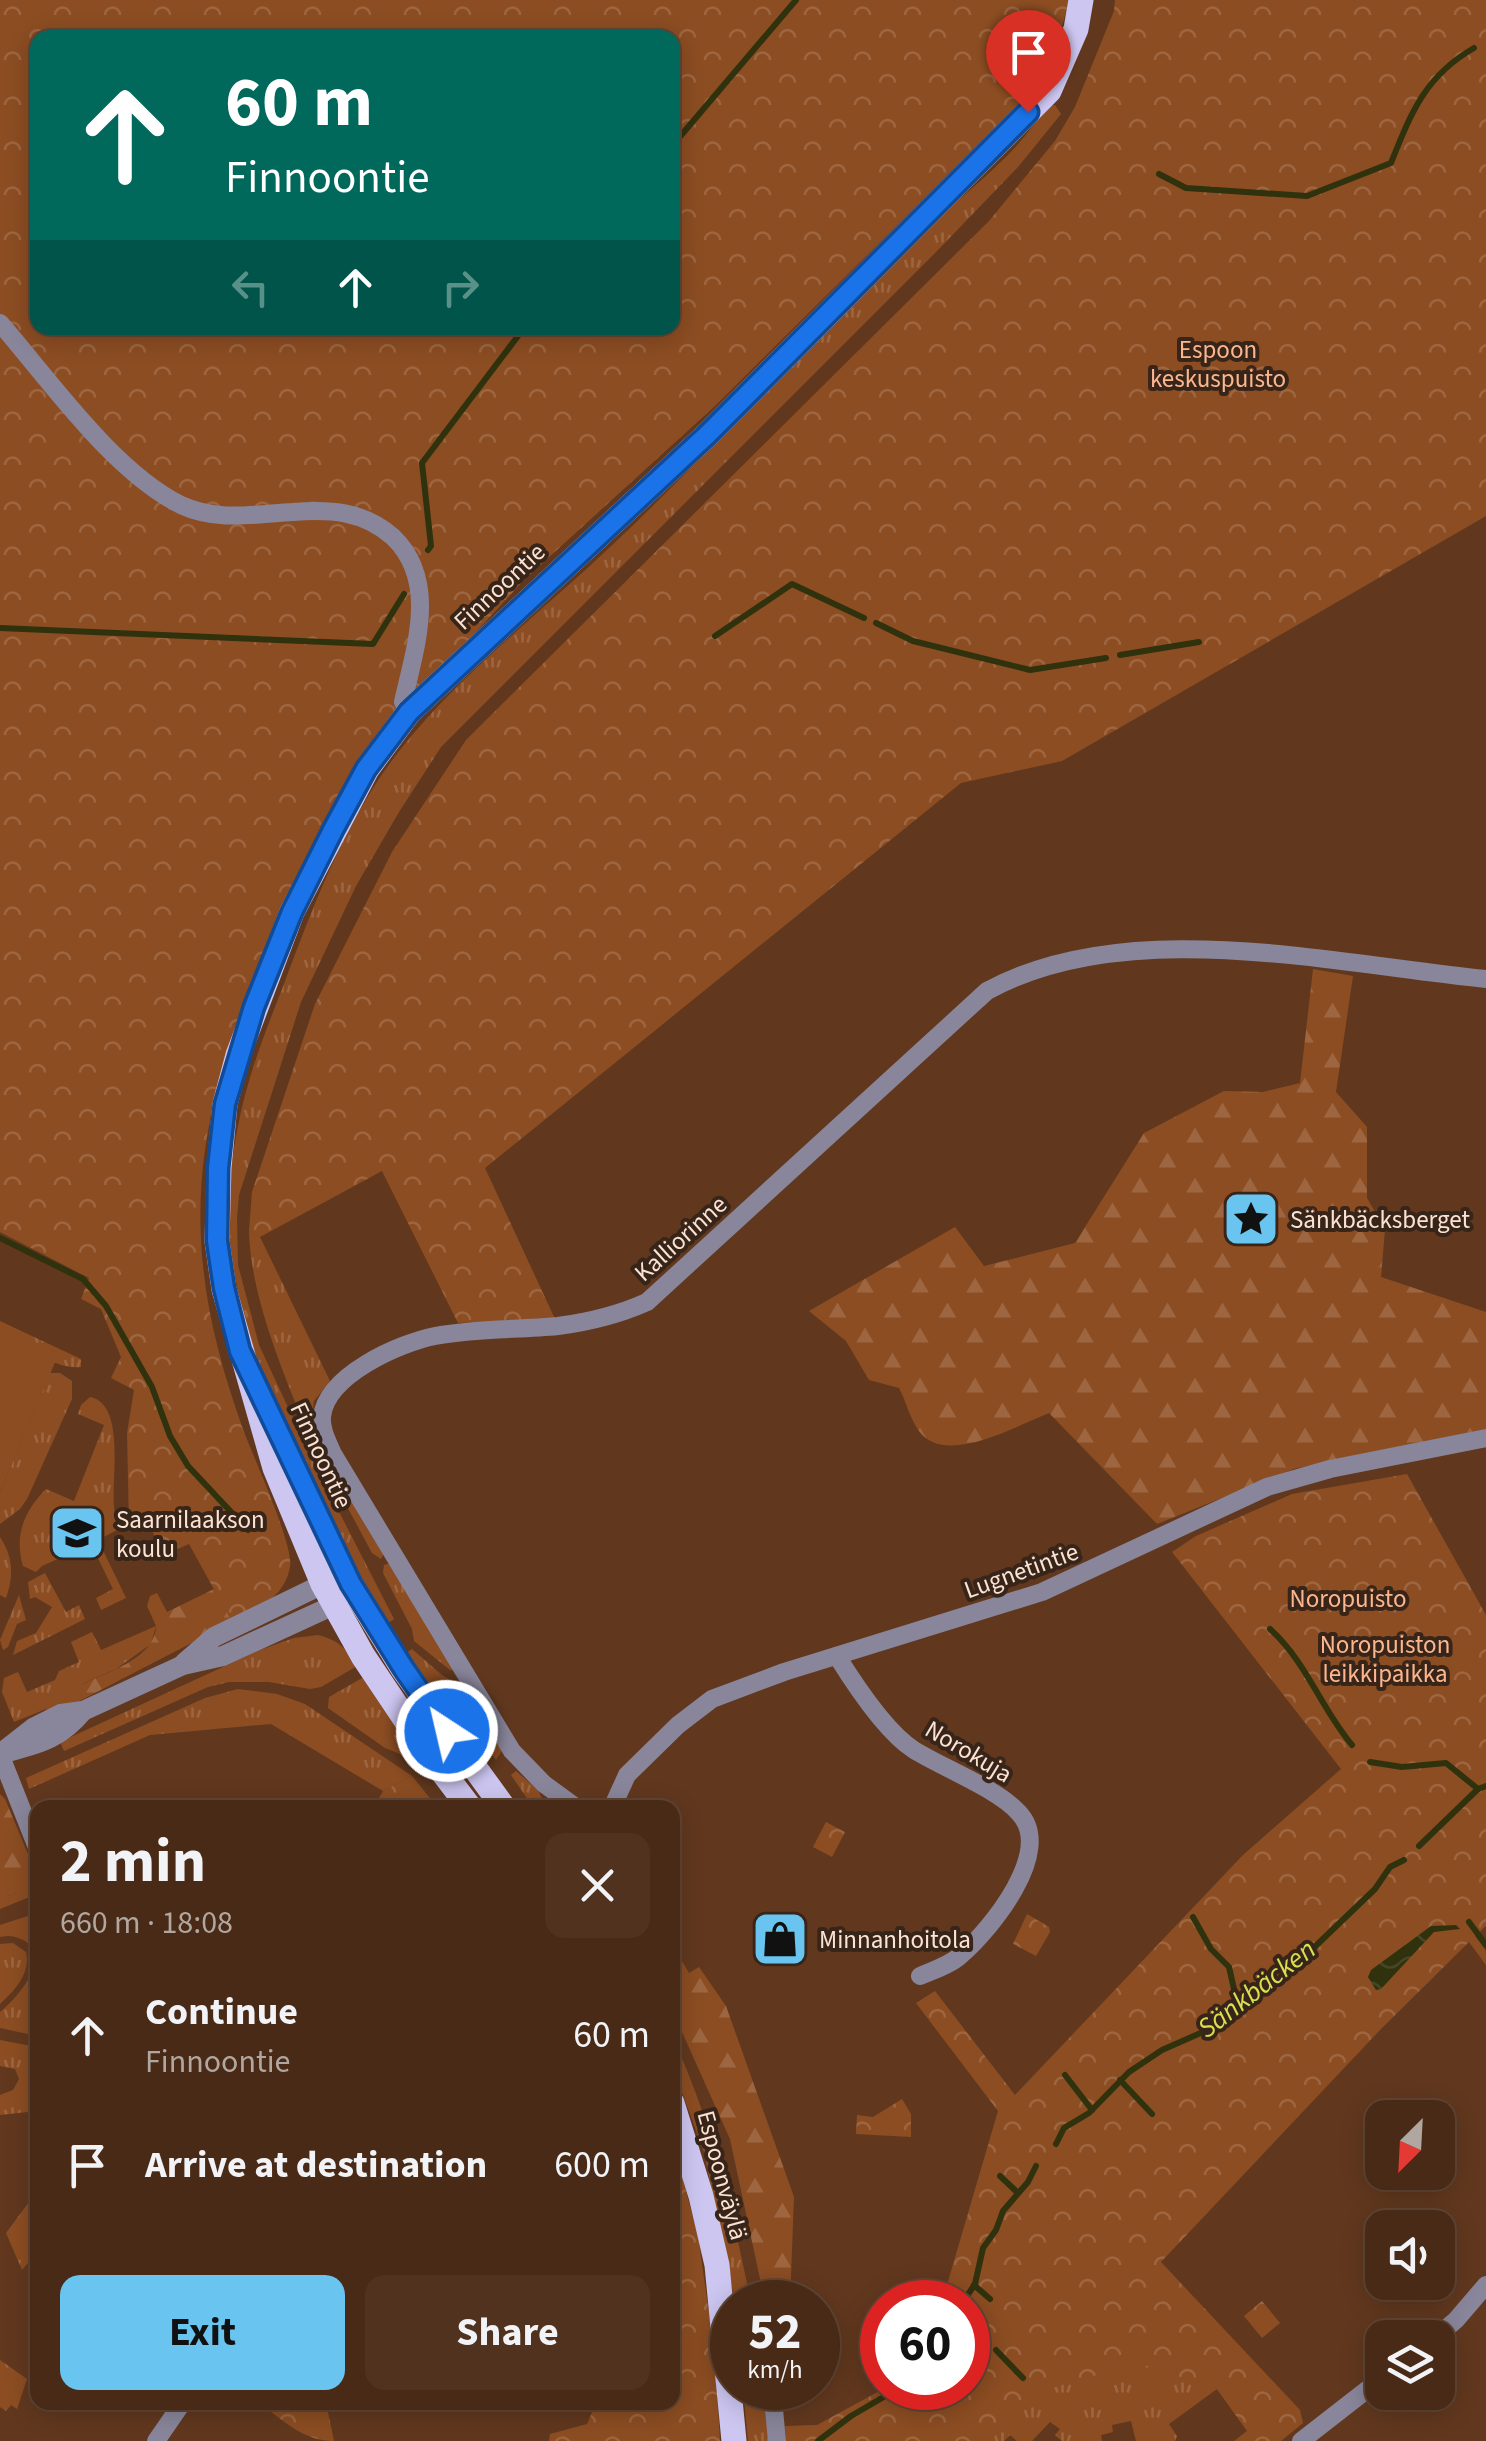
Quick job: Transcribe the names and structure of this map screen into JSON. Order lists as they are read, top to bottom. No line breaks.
{"streets":{"main road":["Finnoontie","Espoonväylä"],"street":["Kalliorinne","Lugnetintie","Norokuja"]},"crossings":[["Lugnetintie","Norokuja"]],"water":["Sänkbäcken"],"parks":["Espoon keskuspuisto","Noropuisto","Noropuiston leikkipaikka"],"places":{"place":["Sänkbäcksberget"],"school or university":["Saarnilaakson koulu"],"shop":["Minnanhoitola"]},"north":"bottom left","page":{"turn":["60 m","Finnoontie"],"heading":["2 min","660 m · 18:08"],"list":[{"name":"Continue","note":"Finnoontie","value":"60 m"},{"name":"Arrive at destination","value":"600 m"}],"buttons":["Exit","Share"],"speed":"52 km/h","limit":"60"}}
